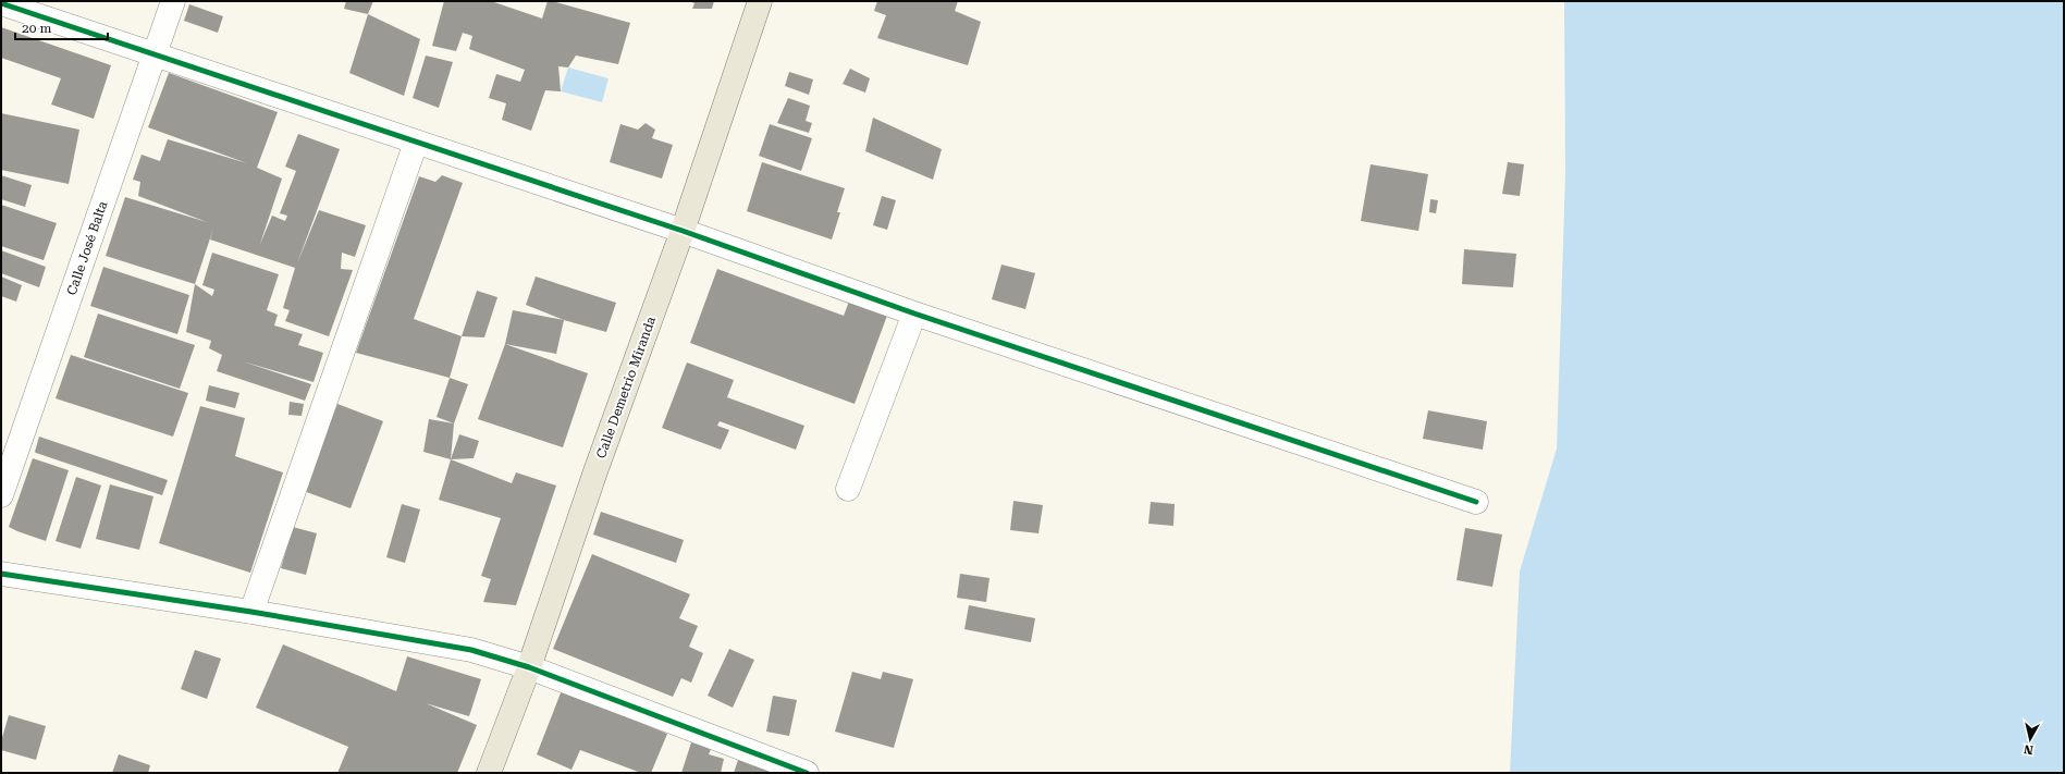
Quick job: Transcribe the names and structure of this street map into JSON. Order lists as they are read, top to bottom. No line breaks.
{"streets":{"main road":["Calle Demetrio Miranda"],"street":["Calle José Balta"]},"scale_bar":"20 m","north":"bottom"}
